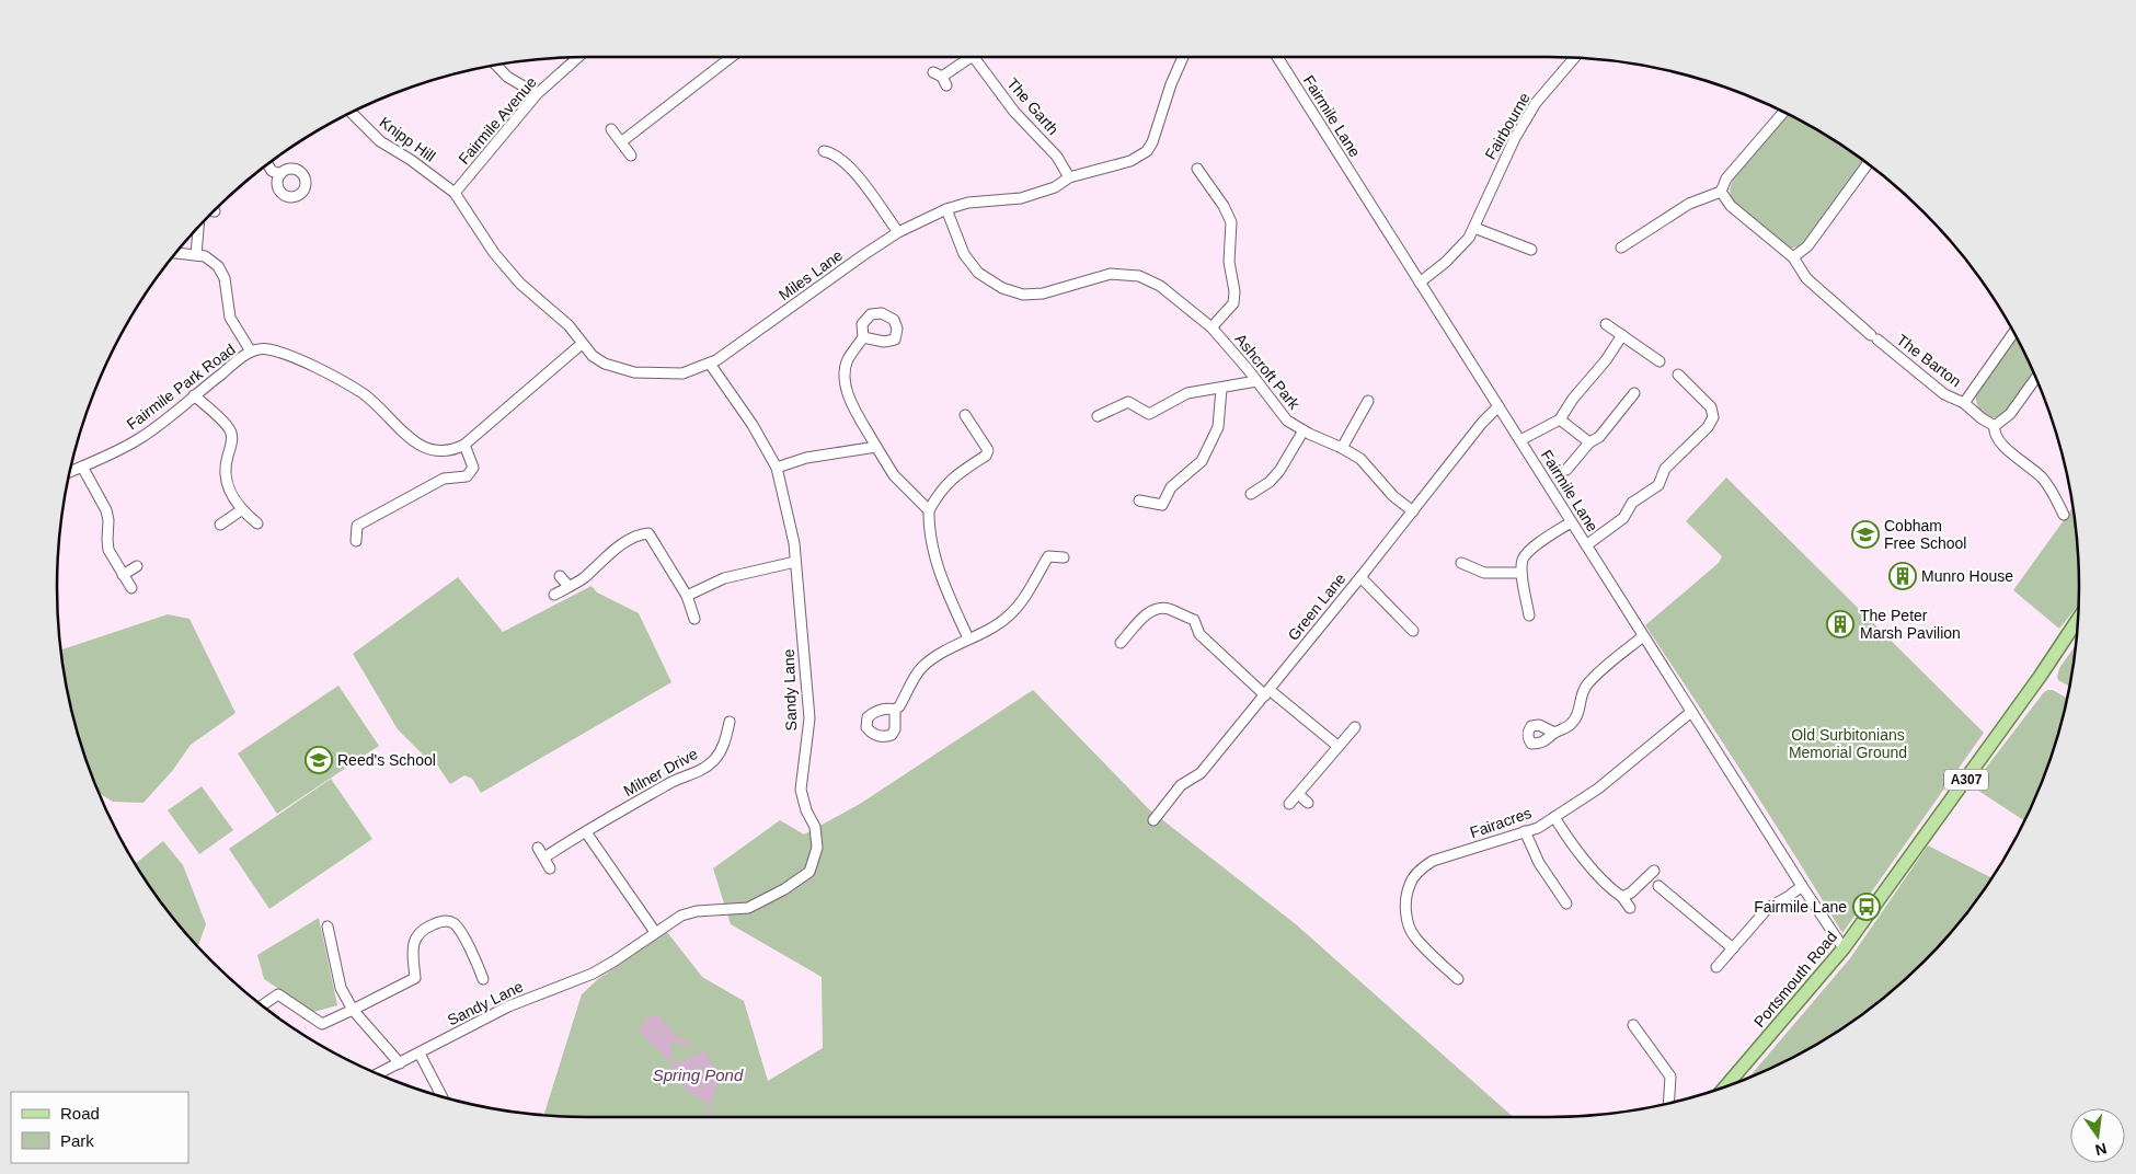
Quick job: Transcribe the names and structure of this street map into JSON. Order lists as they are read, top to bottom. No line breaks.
{"streets":{"main road":["A307","Portsmouth Road"],"street":["The Garth","Fairmile Lane","Fairmile Avenue","Fairbourne","Knipp Hill","Miles Lane","The Barton","Ashcroft Park","Fairmile Park Road","Green Lane","Sandy Lane","Milner Drive","Fairacres"]},"crossings":[["The Garth","Miles Lane"],["Fairmile Lane","Fairbourne"],["Fairmile Lane","Green Lane"],["Fairmile Lane","Fairacres"],["Fairmile Lane","Portsmouth Road"],["Fairmile Avenue","Knipp Hill"],["Fairmile Avenue","Miles Lane"],["Knipp Hill","Miles Lane"],["Miles Lane","Ashcroft Park"],["Miles Lane","Fairmile Park Road"],["Miles Lane","Sandy Lane"],["Ashcroft Park","Green Lane"]],"water":["Spring Pond"],"parks":["Old Surbitonians Memorial Ground"],"places":{"school or university":["Cobham Free School","Reed's School"],"building":["Munro House","The Peter Marsh Pavilion"],"bus stop":["Fairmile Lane"]},"legend":["Road","Park"],"north":"bottom"}
